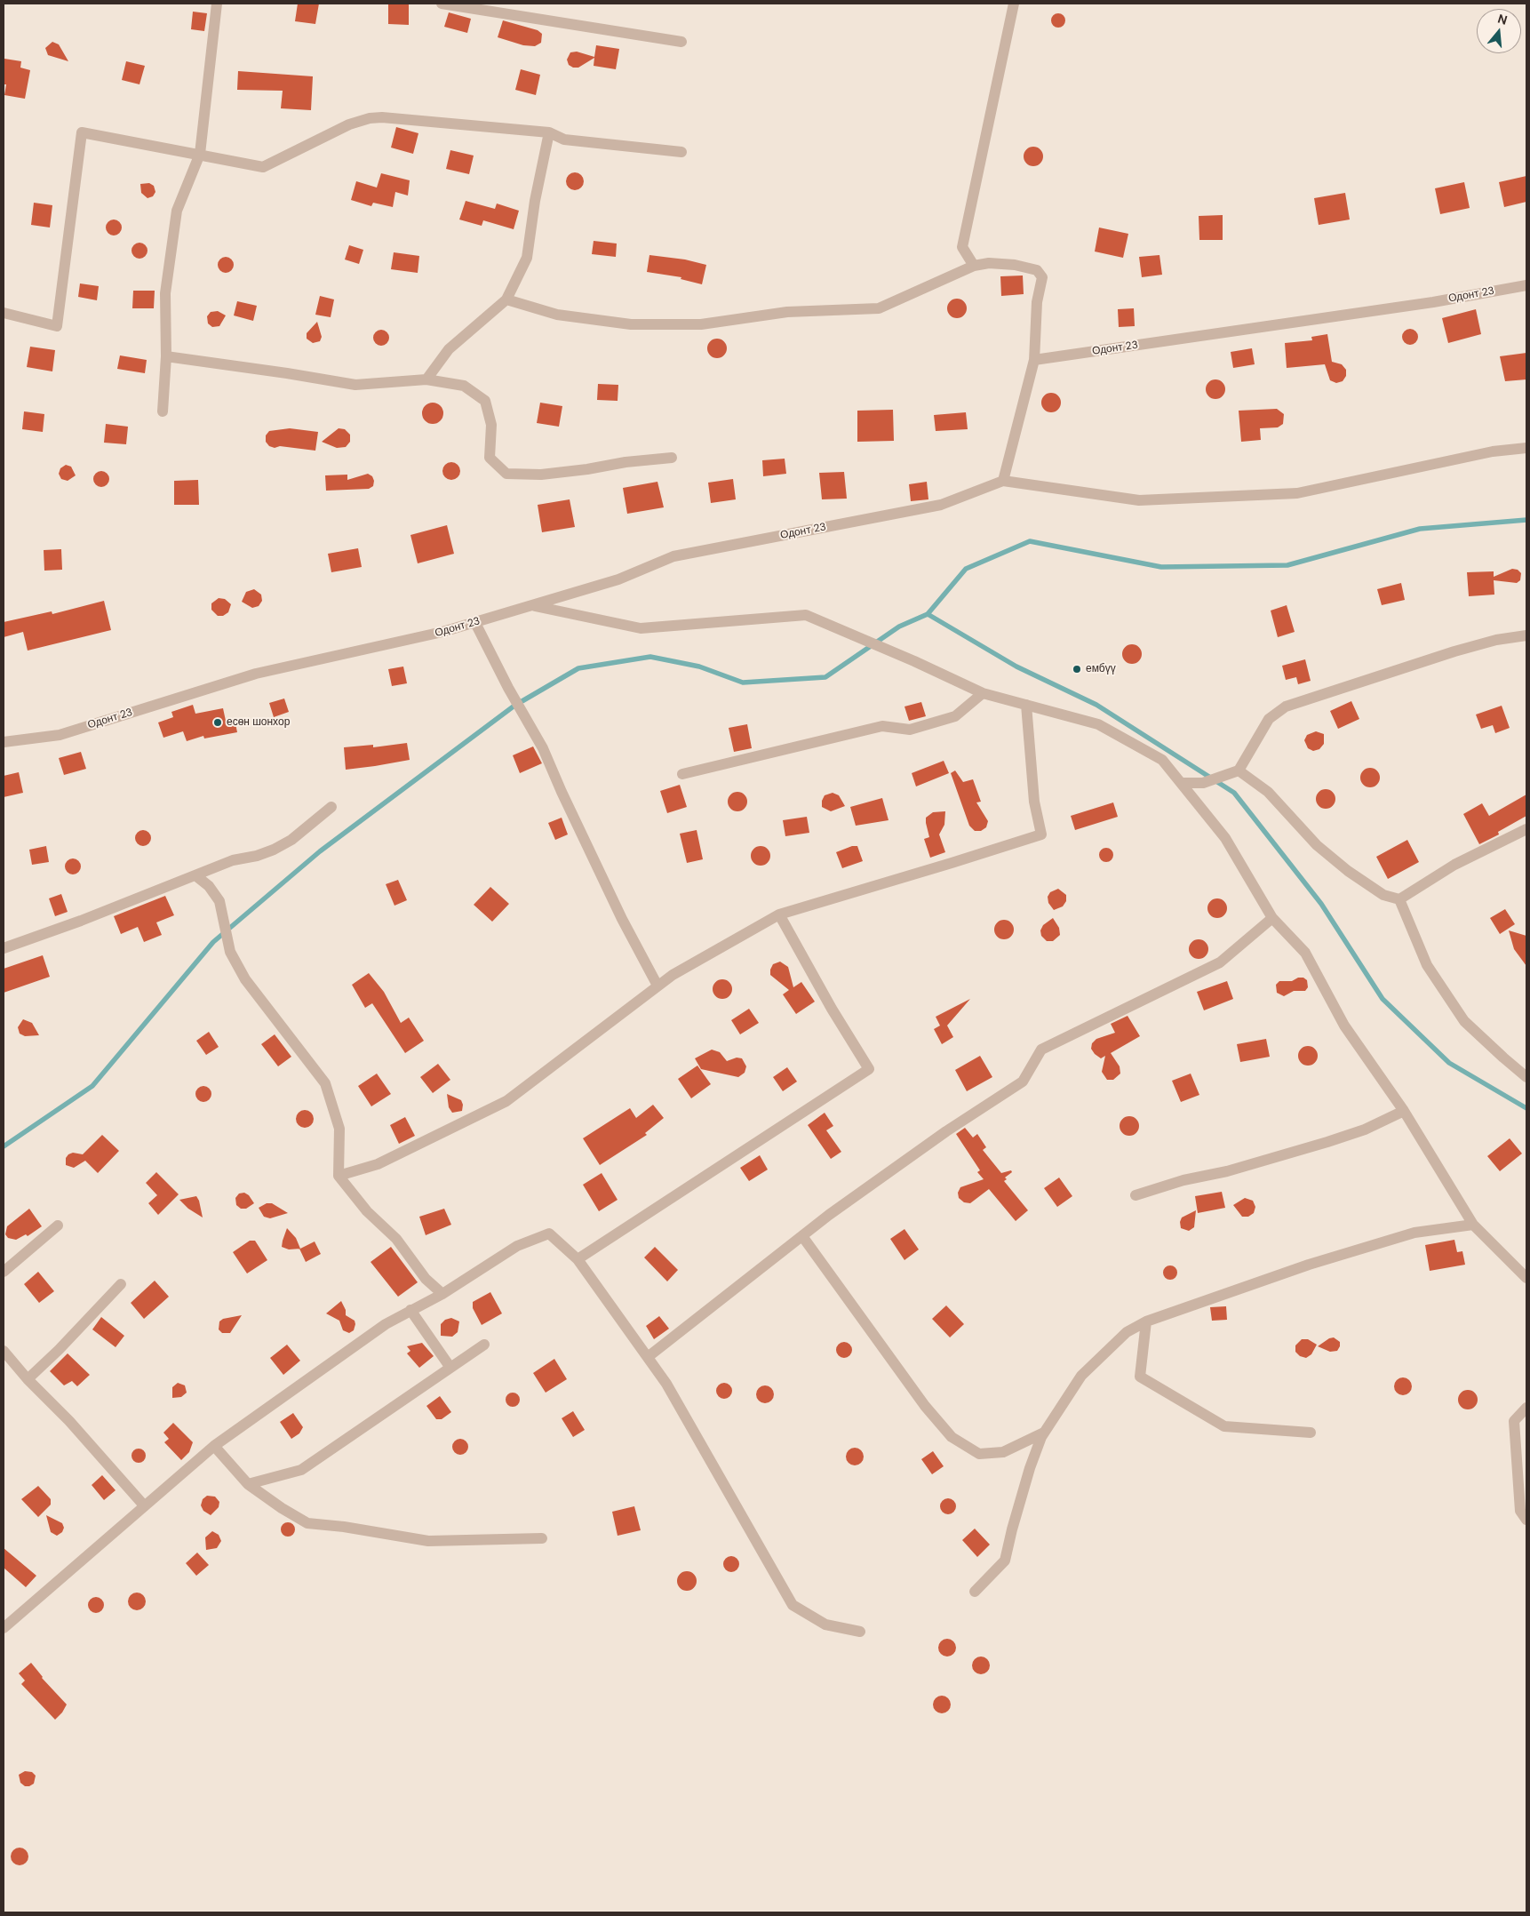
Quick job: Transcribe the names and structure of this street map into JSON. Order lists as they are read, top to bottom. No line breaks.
{"streets":{"street":["Одонт 23"]},"places":["ембүү","есөн шонхор"],"north":"top"}
